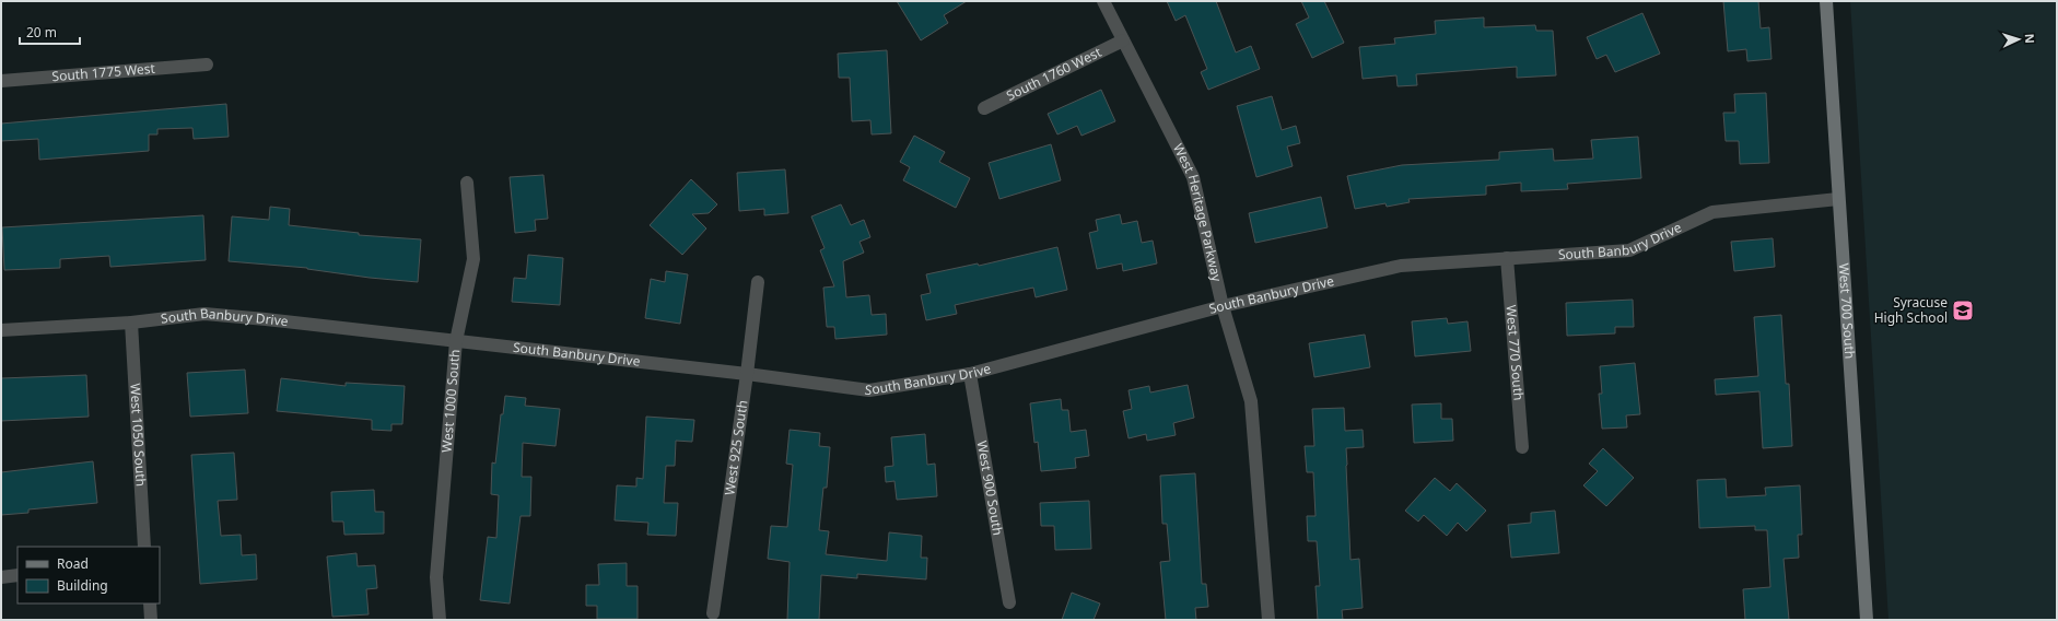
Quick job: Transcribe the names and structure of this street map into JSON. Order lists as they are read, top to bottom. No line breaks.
{"streets":{"street":["South 1775 West","South 1760 West","West Heritage Parkway","South Banbury Drive","West 700 South","West 770 South","West 1000 South","West 1050 South","West 925 South","West 900 South"]},"crossings":[["South 1760 West","West Heritage Parkway"],["West Heritage Parkway","South Banbury Drive"],["South Banbury Drive","West 700 South"],["South Banbury Drive","West 770 South"],["South Banbury Drive","West 1000 South"],["South Banbury Drive","West 1050 South"],["South Banbury Drive","West 925 South"],["South Banbury Drive","West 900 South"]],"places":{"school or university":["Syracuse High School"]},"legend":["Road","Building"],"scale_bar":"20 m","north":"right"}
